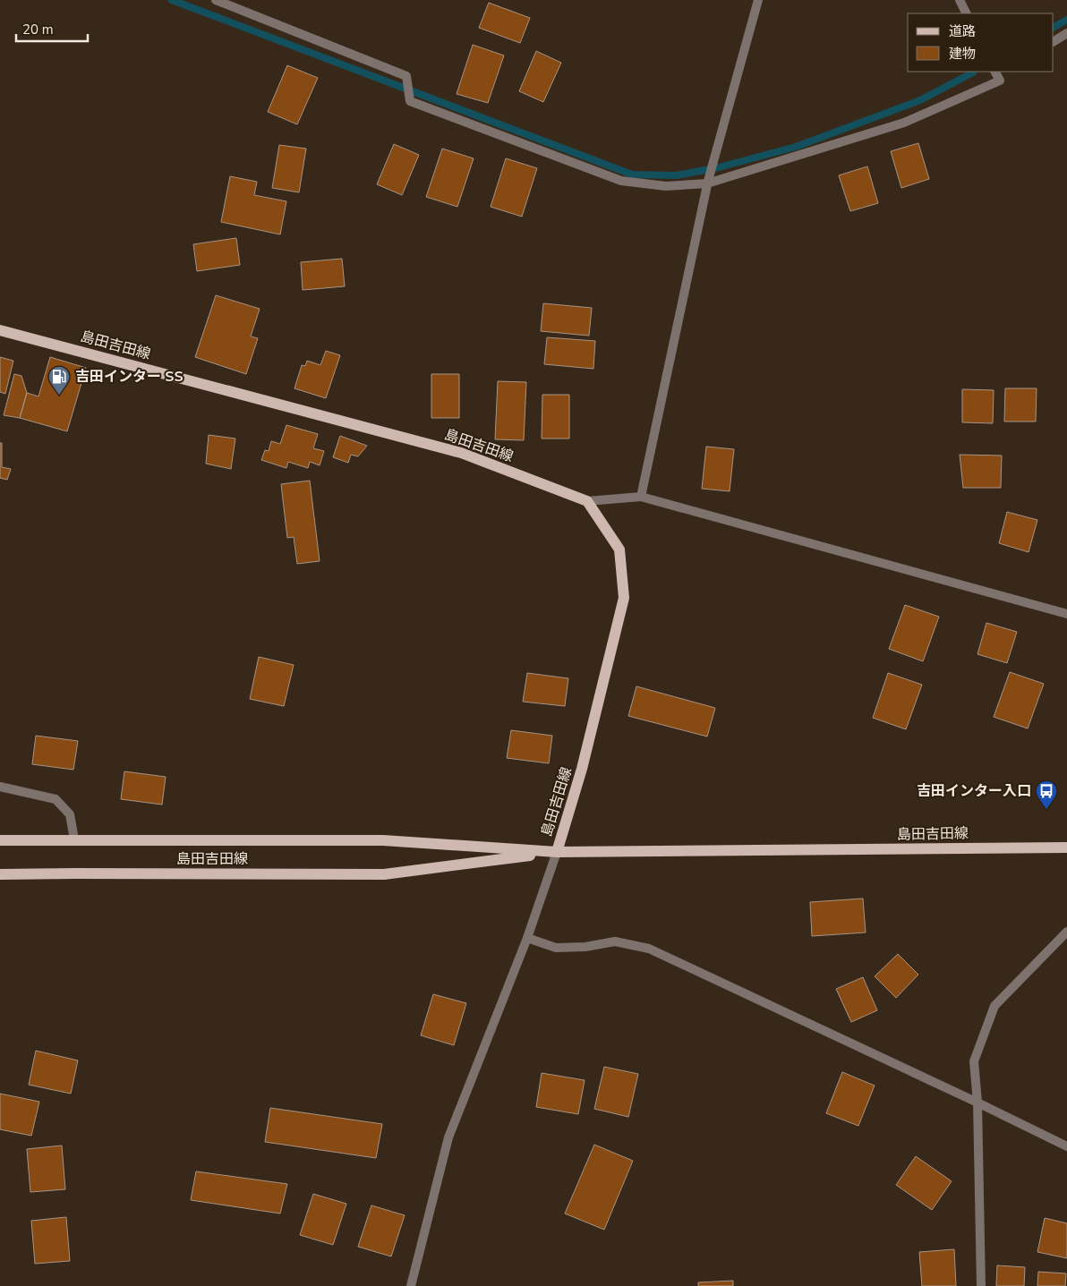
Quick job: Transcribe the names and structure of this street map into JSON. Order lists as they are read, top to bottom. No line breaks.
{"streets":{"main road":["島田吉田線"]},"places":{"fuel station":["吉田インター SS"],"bus stop":["吉田インター入口"]},"legend":["道路","建物"],"scale_bar":"20 m"}
